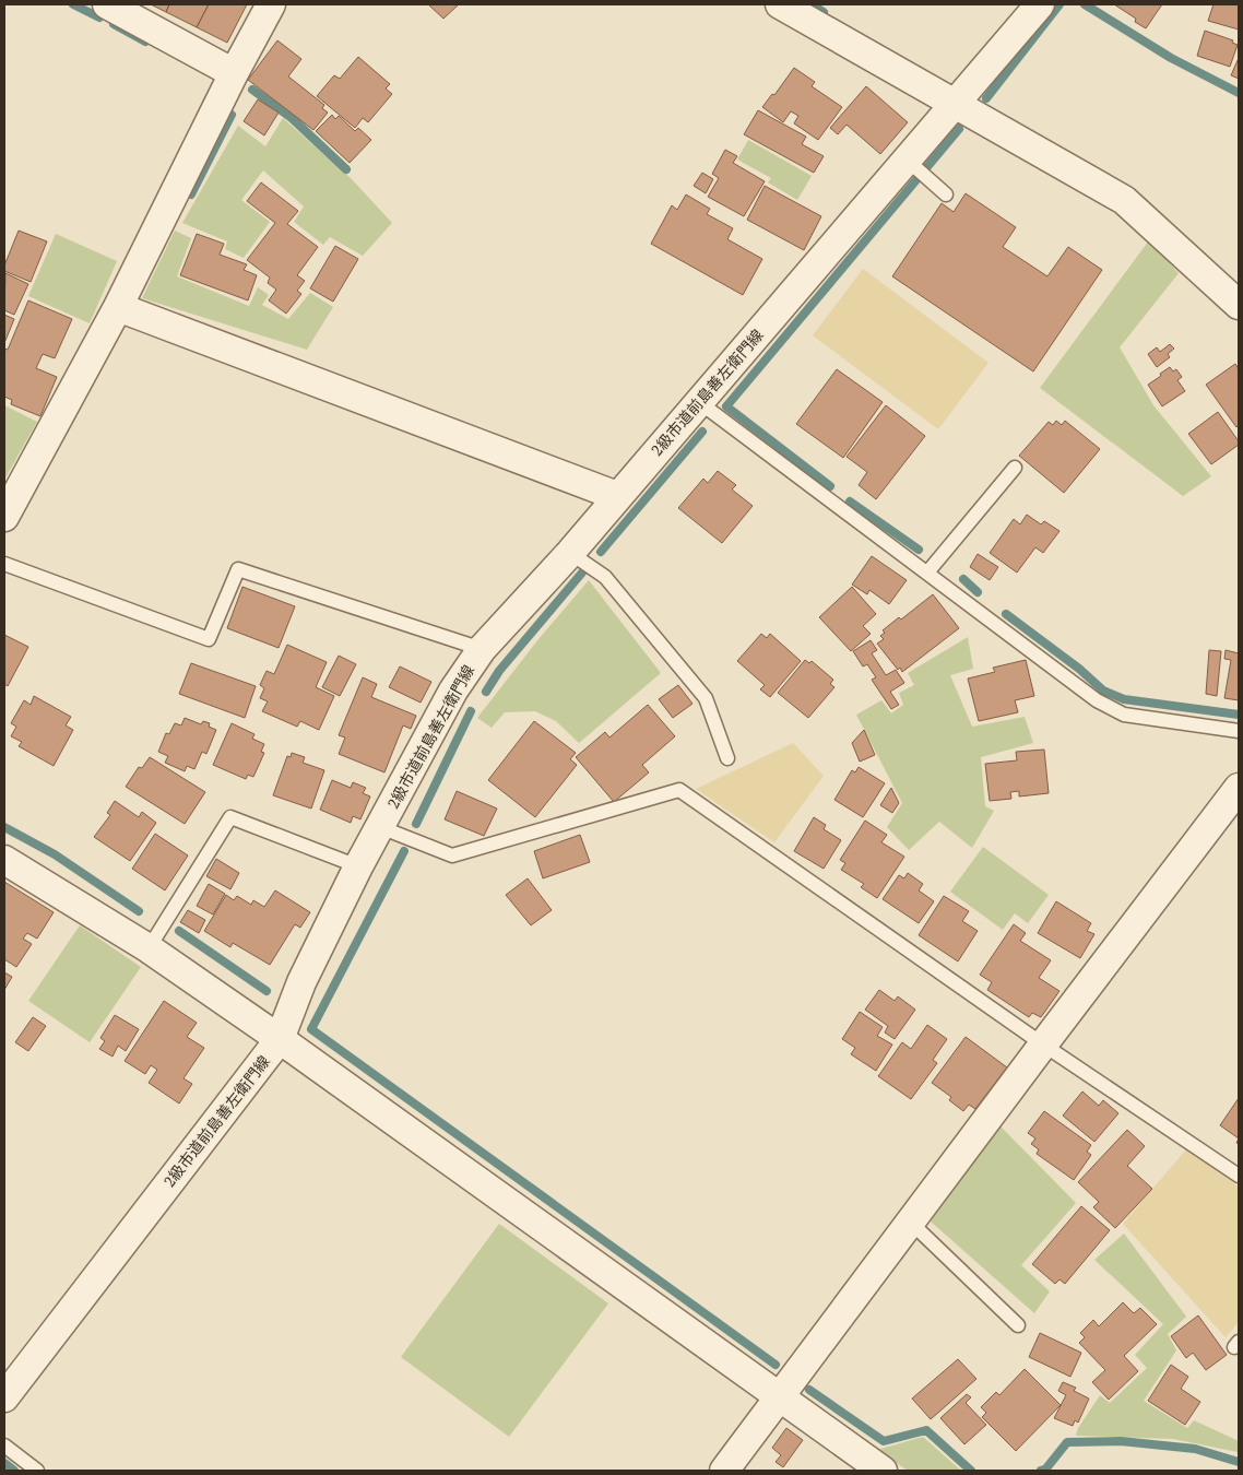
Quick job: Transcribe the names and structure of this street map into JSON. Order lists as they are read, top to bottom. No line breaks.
{"streets":{"street":["2級市道前島善左衛門線"]}}
